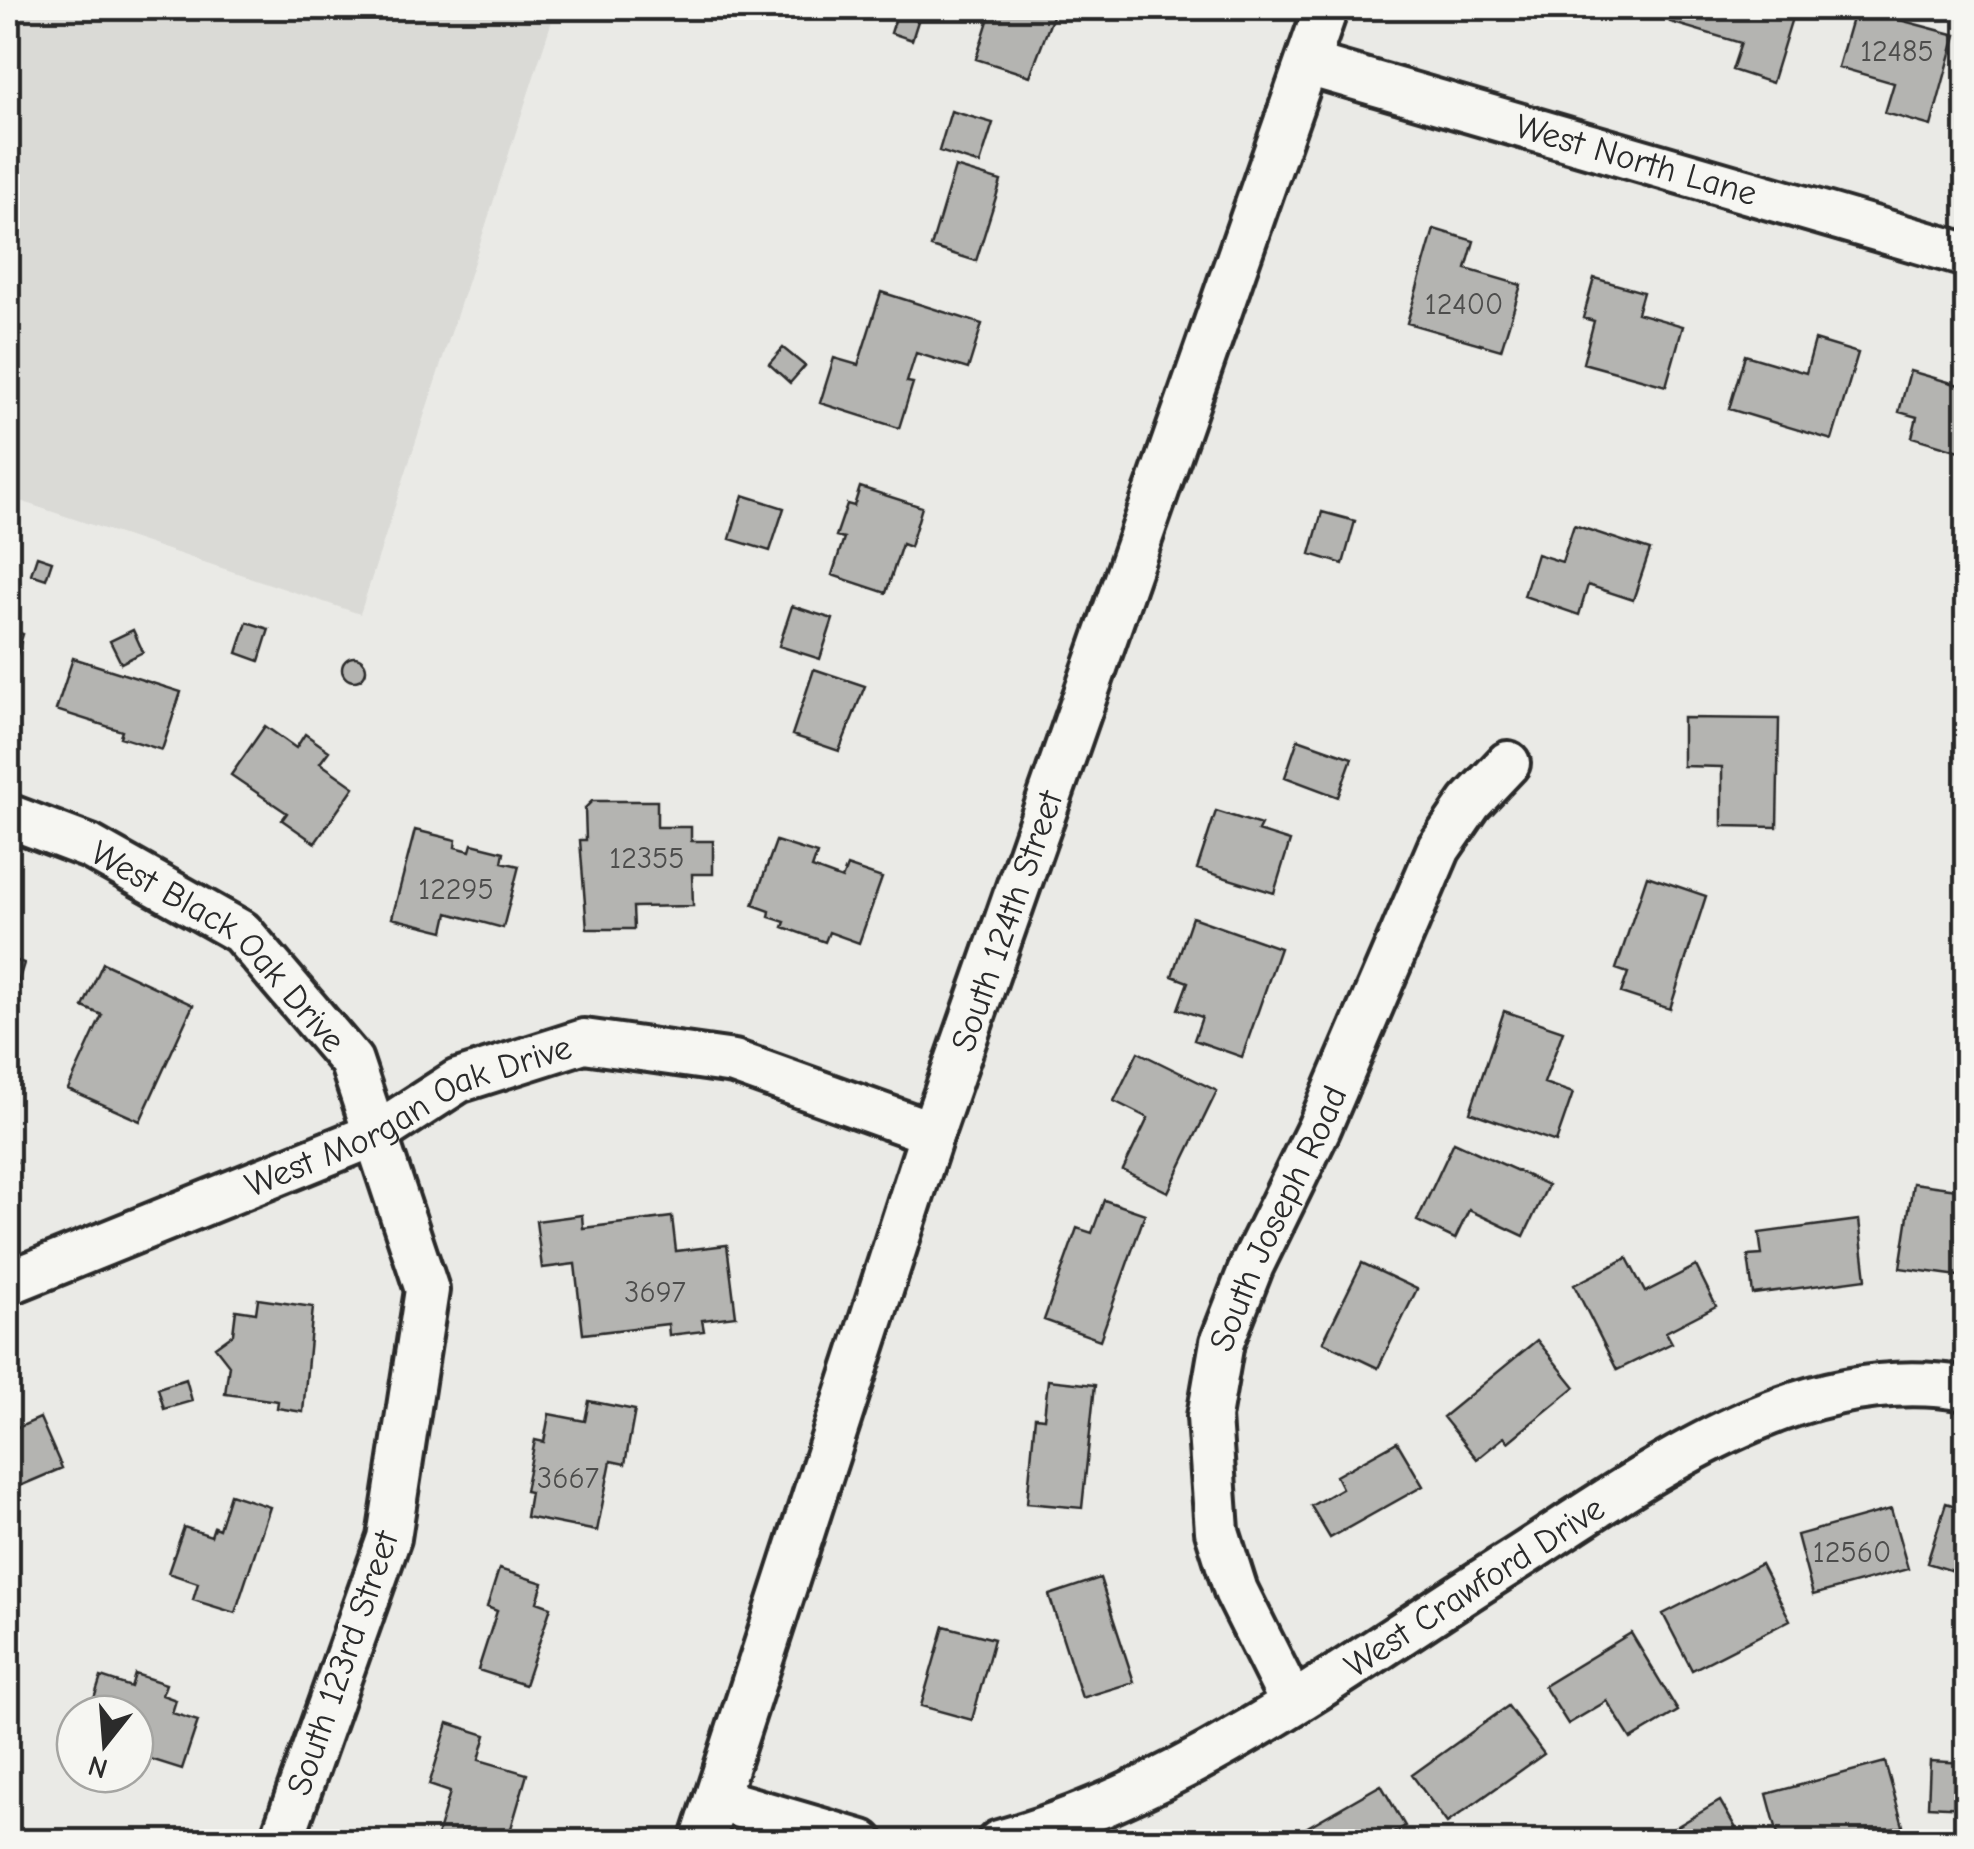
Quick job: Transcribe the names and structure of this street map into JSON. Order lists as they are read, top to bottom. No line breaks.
{"streets":{"street":["West North Lane","South 124th Street","West Black Oak Drive","West Morgan Oak Drive","South Joseph Road","West Crawford Drive","South 123rd Street"]},"crossings":[["West North Lane","South 124th Street"],["South 124th Street","West Morgan Oak Drive"],["West Black Oak Drive","West Morgan Oak Drive"],["West Black Oak Drive","South 123rd Street"],["West Morgan Oak Drive","South 123rd Street"],["South Joseph Road","West Crawford Drive"]],"house_numbers":["12485","12400","12355","12295","3697","3667","12560"],"north":"bottom"}
